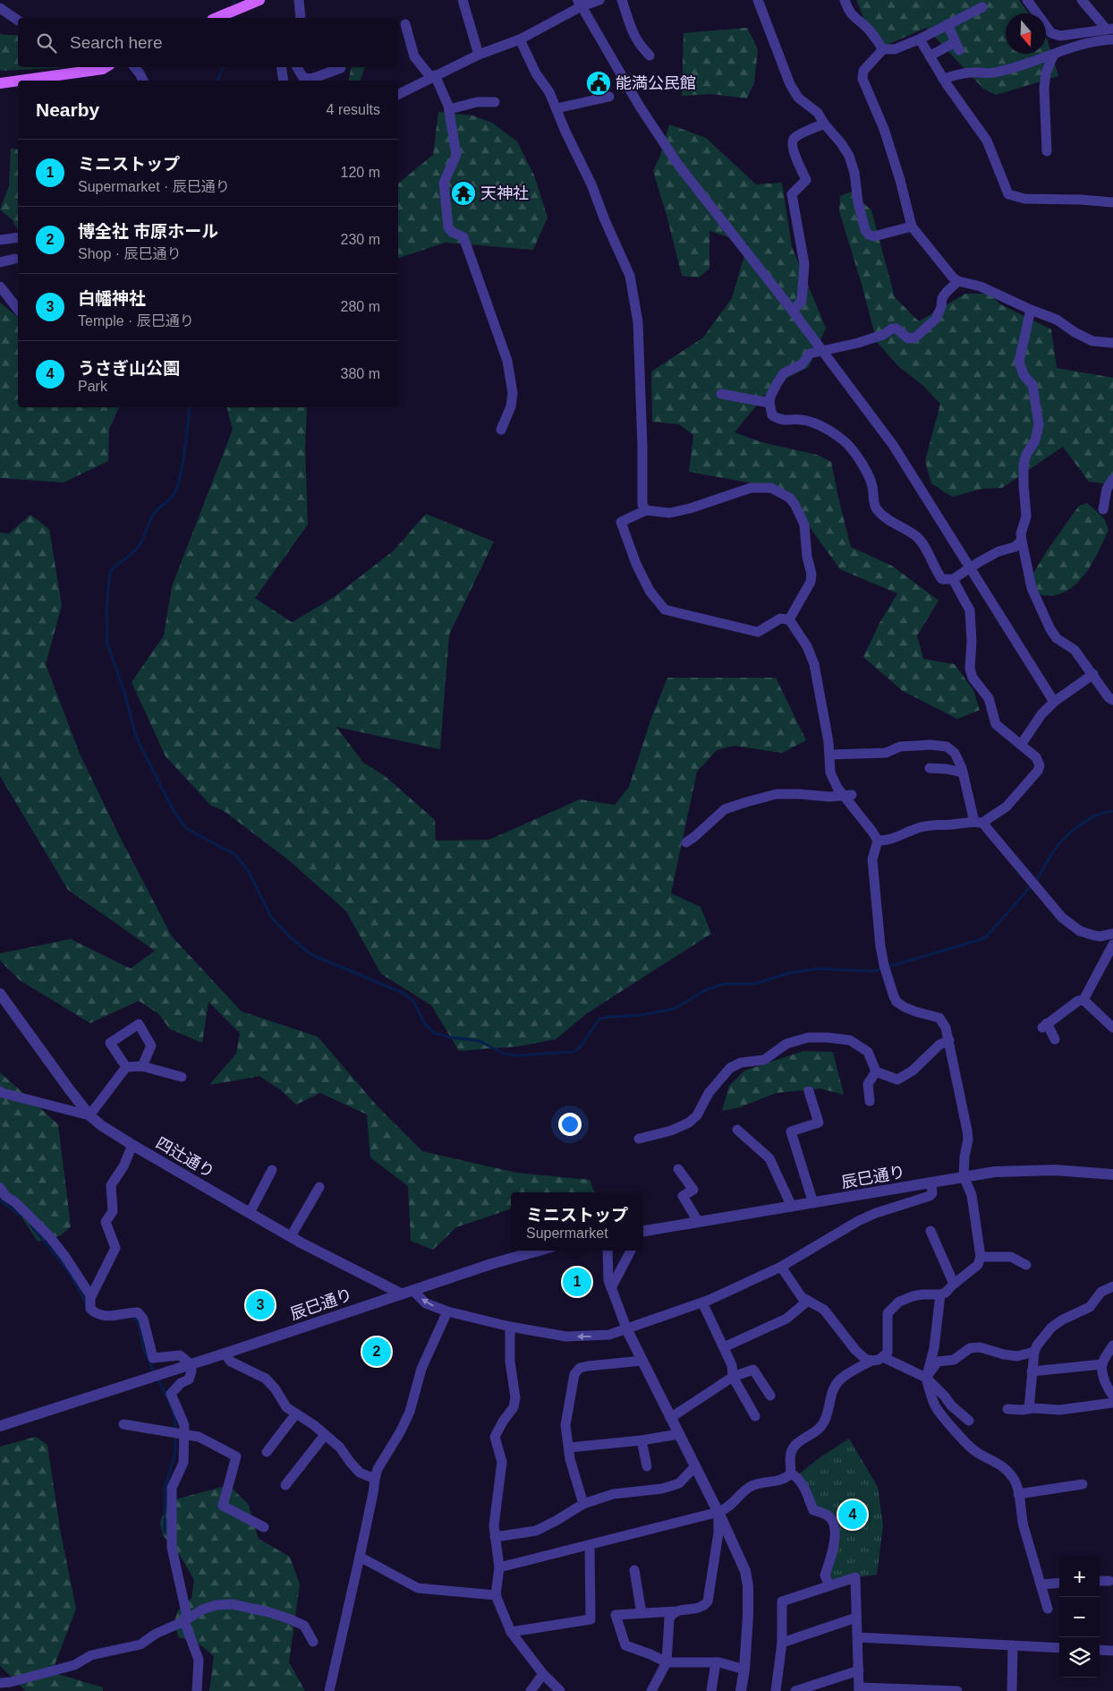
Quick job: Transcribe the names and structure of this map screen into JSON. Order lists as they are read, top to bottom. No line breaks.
{"streets":{"street":["四辻通り","辰巳通り"]},"crossings":[["四辻通り","辰巳通り"]],"places":{"public building":["能満公民館"],"temple":["天神社"]},"north":"bottom","page":{"search":"Search here","heading":["Nearby","4 results"],"list":[{"mark":"1","name":"ミニストップ","note":"Supermarket · 辰巳通り","value":"120 m"},{"mark":"2","name":"博全社 市原ホール","note":"Shop · 辰巳通り","value":"230 m"},{"mark":"3","name":"白幡神社","note":"Temple · 辰巳通り","value":"280 m"},{"mark":"4","name":"うさぎ山公園","note":"Park","value":"380 m"}],"popup":["ミニストップ","Supermarket"],"pins":["1","3","2","4"],"map_buttons":["+","−"]}}
